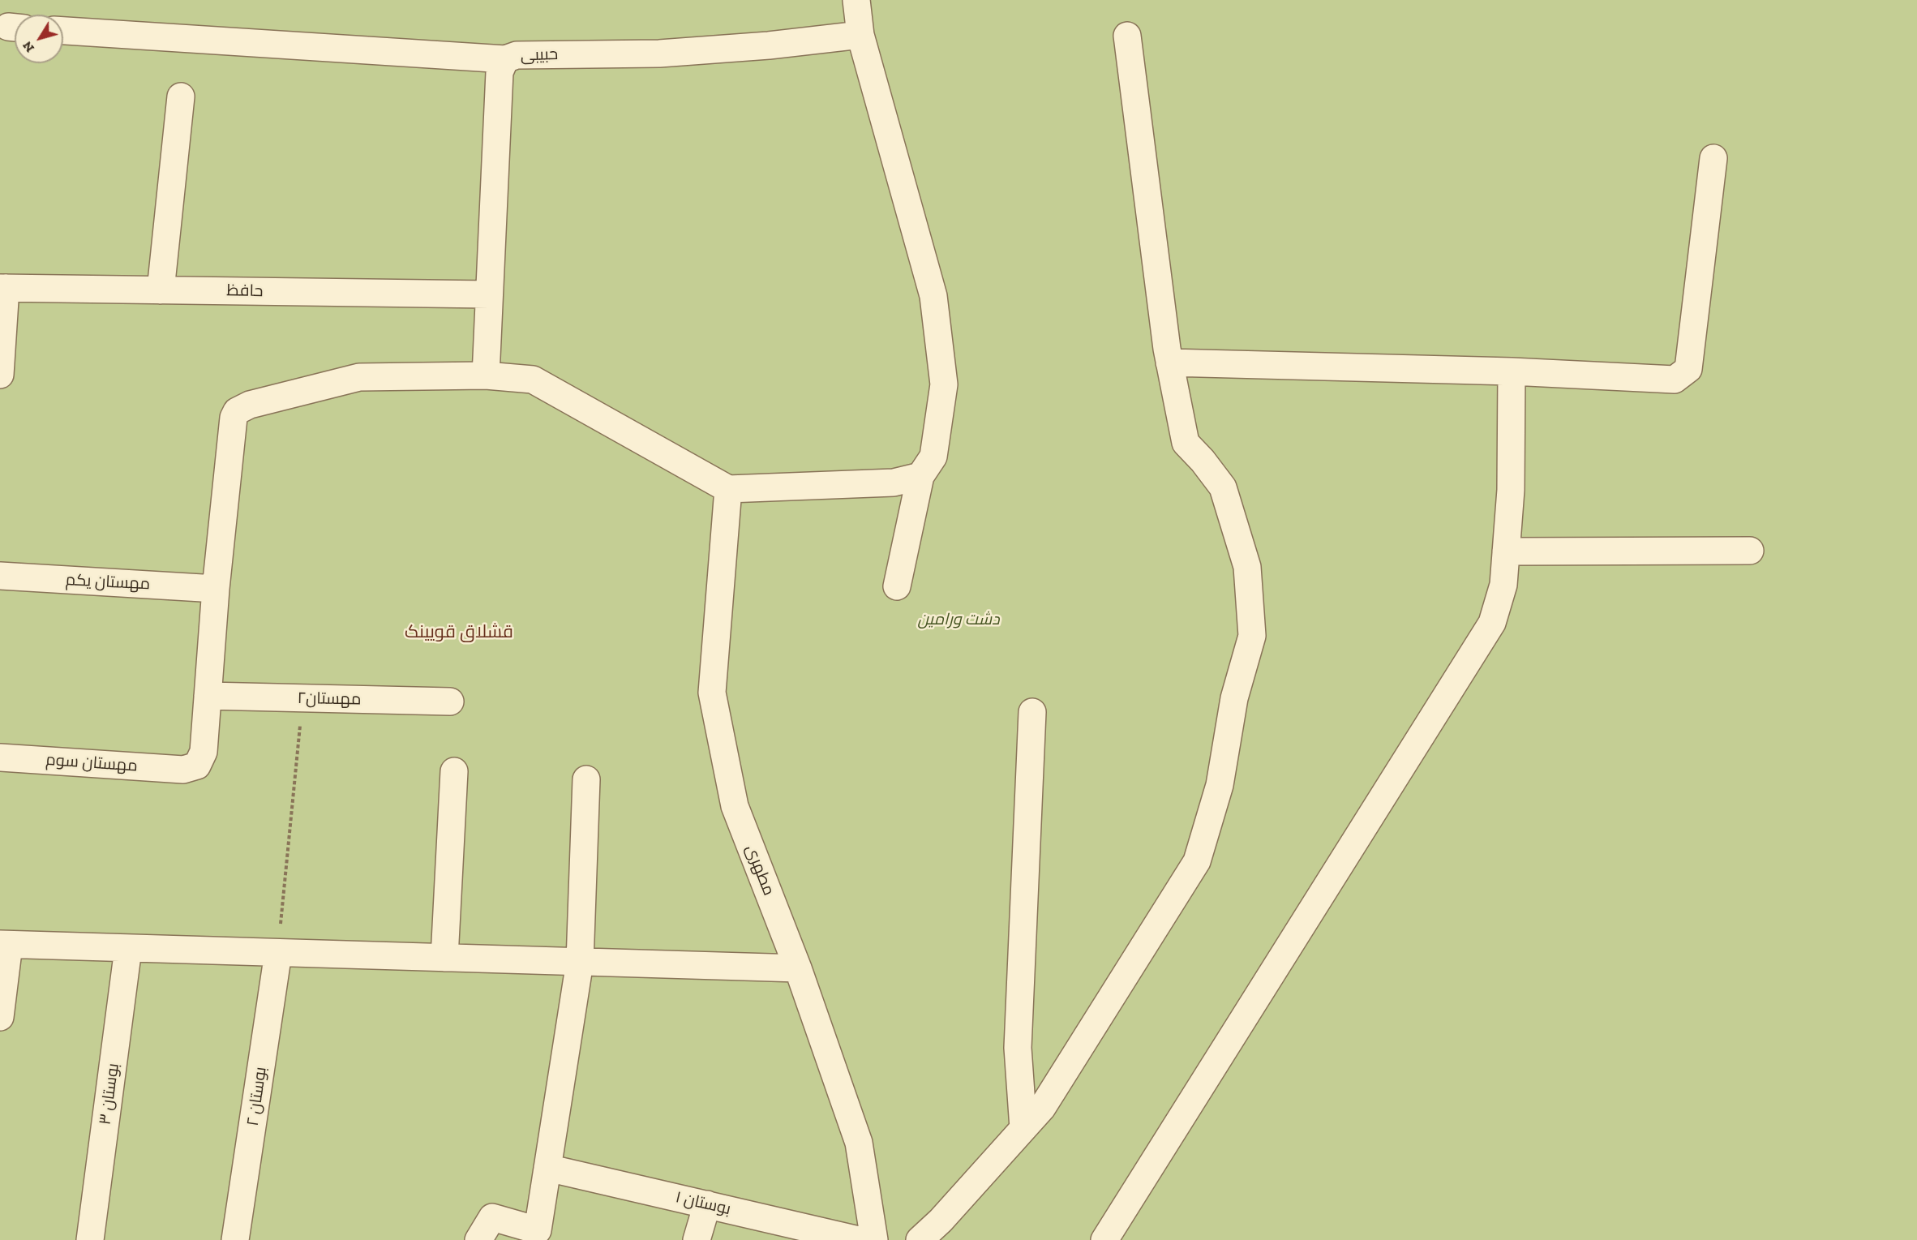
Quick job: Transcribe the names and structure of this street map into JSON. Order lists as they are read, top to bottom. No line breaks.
{"streets":{"street":["حبیبی","حافظ","مهستان یکم","مهستان۲","مهستان سوم","مطهری","بوستان ۳","بوستان ۲","بوستان ۱"]},"crossings":[["حبیبی","حافظ"],["مهستان۲","مهستان سوم"]],"districts":["قشلاق قویینک"],"parks":["دشت ورامین"],"north":"bottom left"}
